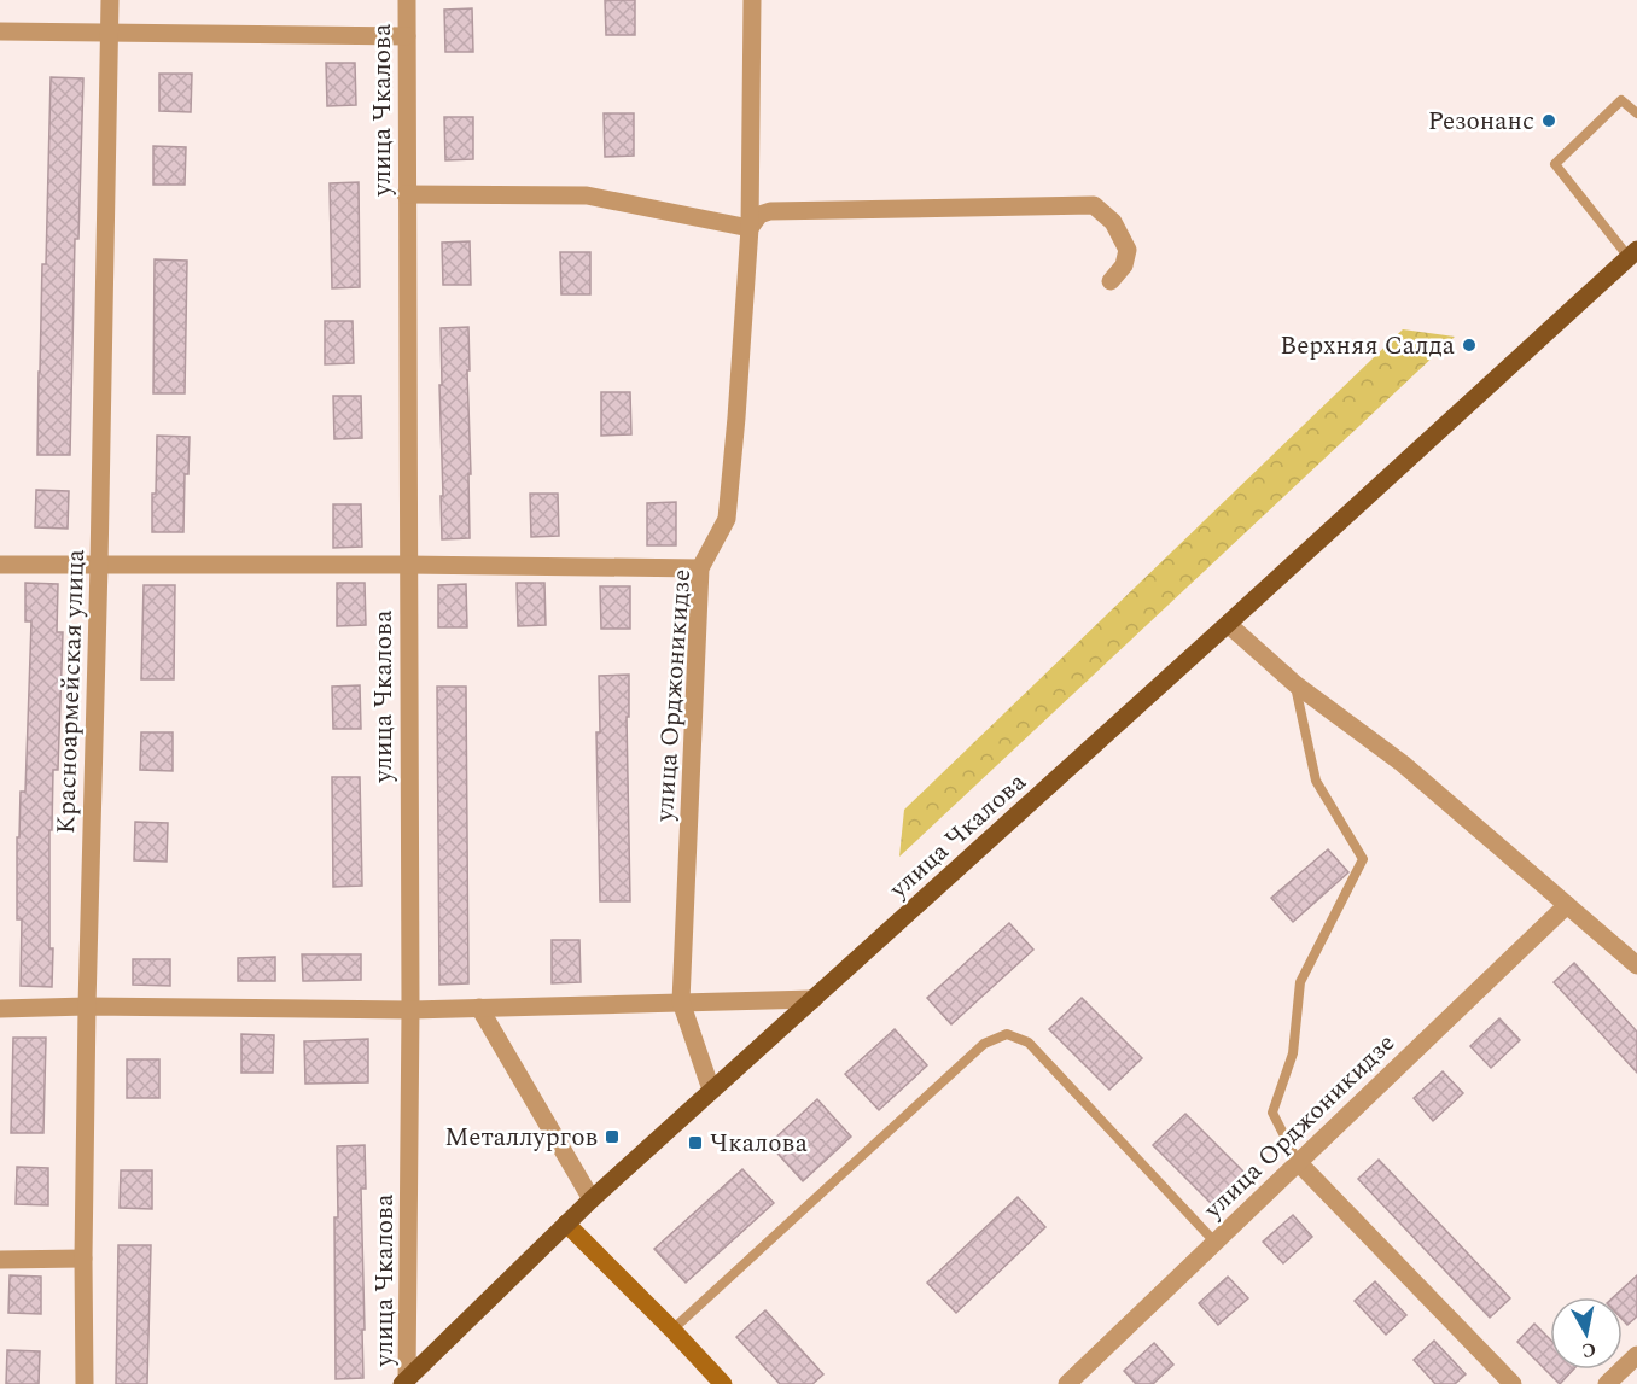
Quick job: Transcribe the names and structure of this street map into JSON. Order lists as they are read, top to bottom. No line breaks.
{"streets":{"main road":["улица Чкалова"],"street":["Красноармейская улица","улица Орджоникидзе"]},"crossings":[["улица Чкалова","улица Орджоникидзе"]],"places":{"other":["Резонанс","Верхняя Салда"],"transit":["Металлургов","Чкалова"]},"north":"bottom"}
